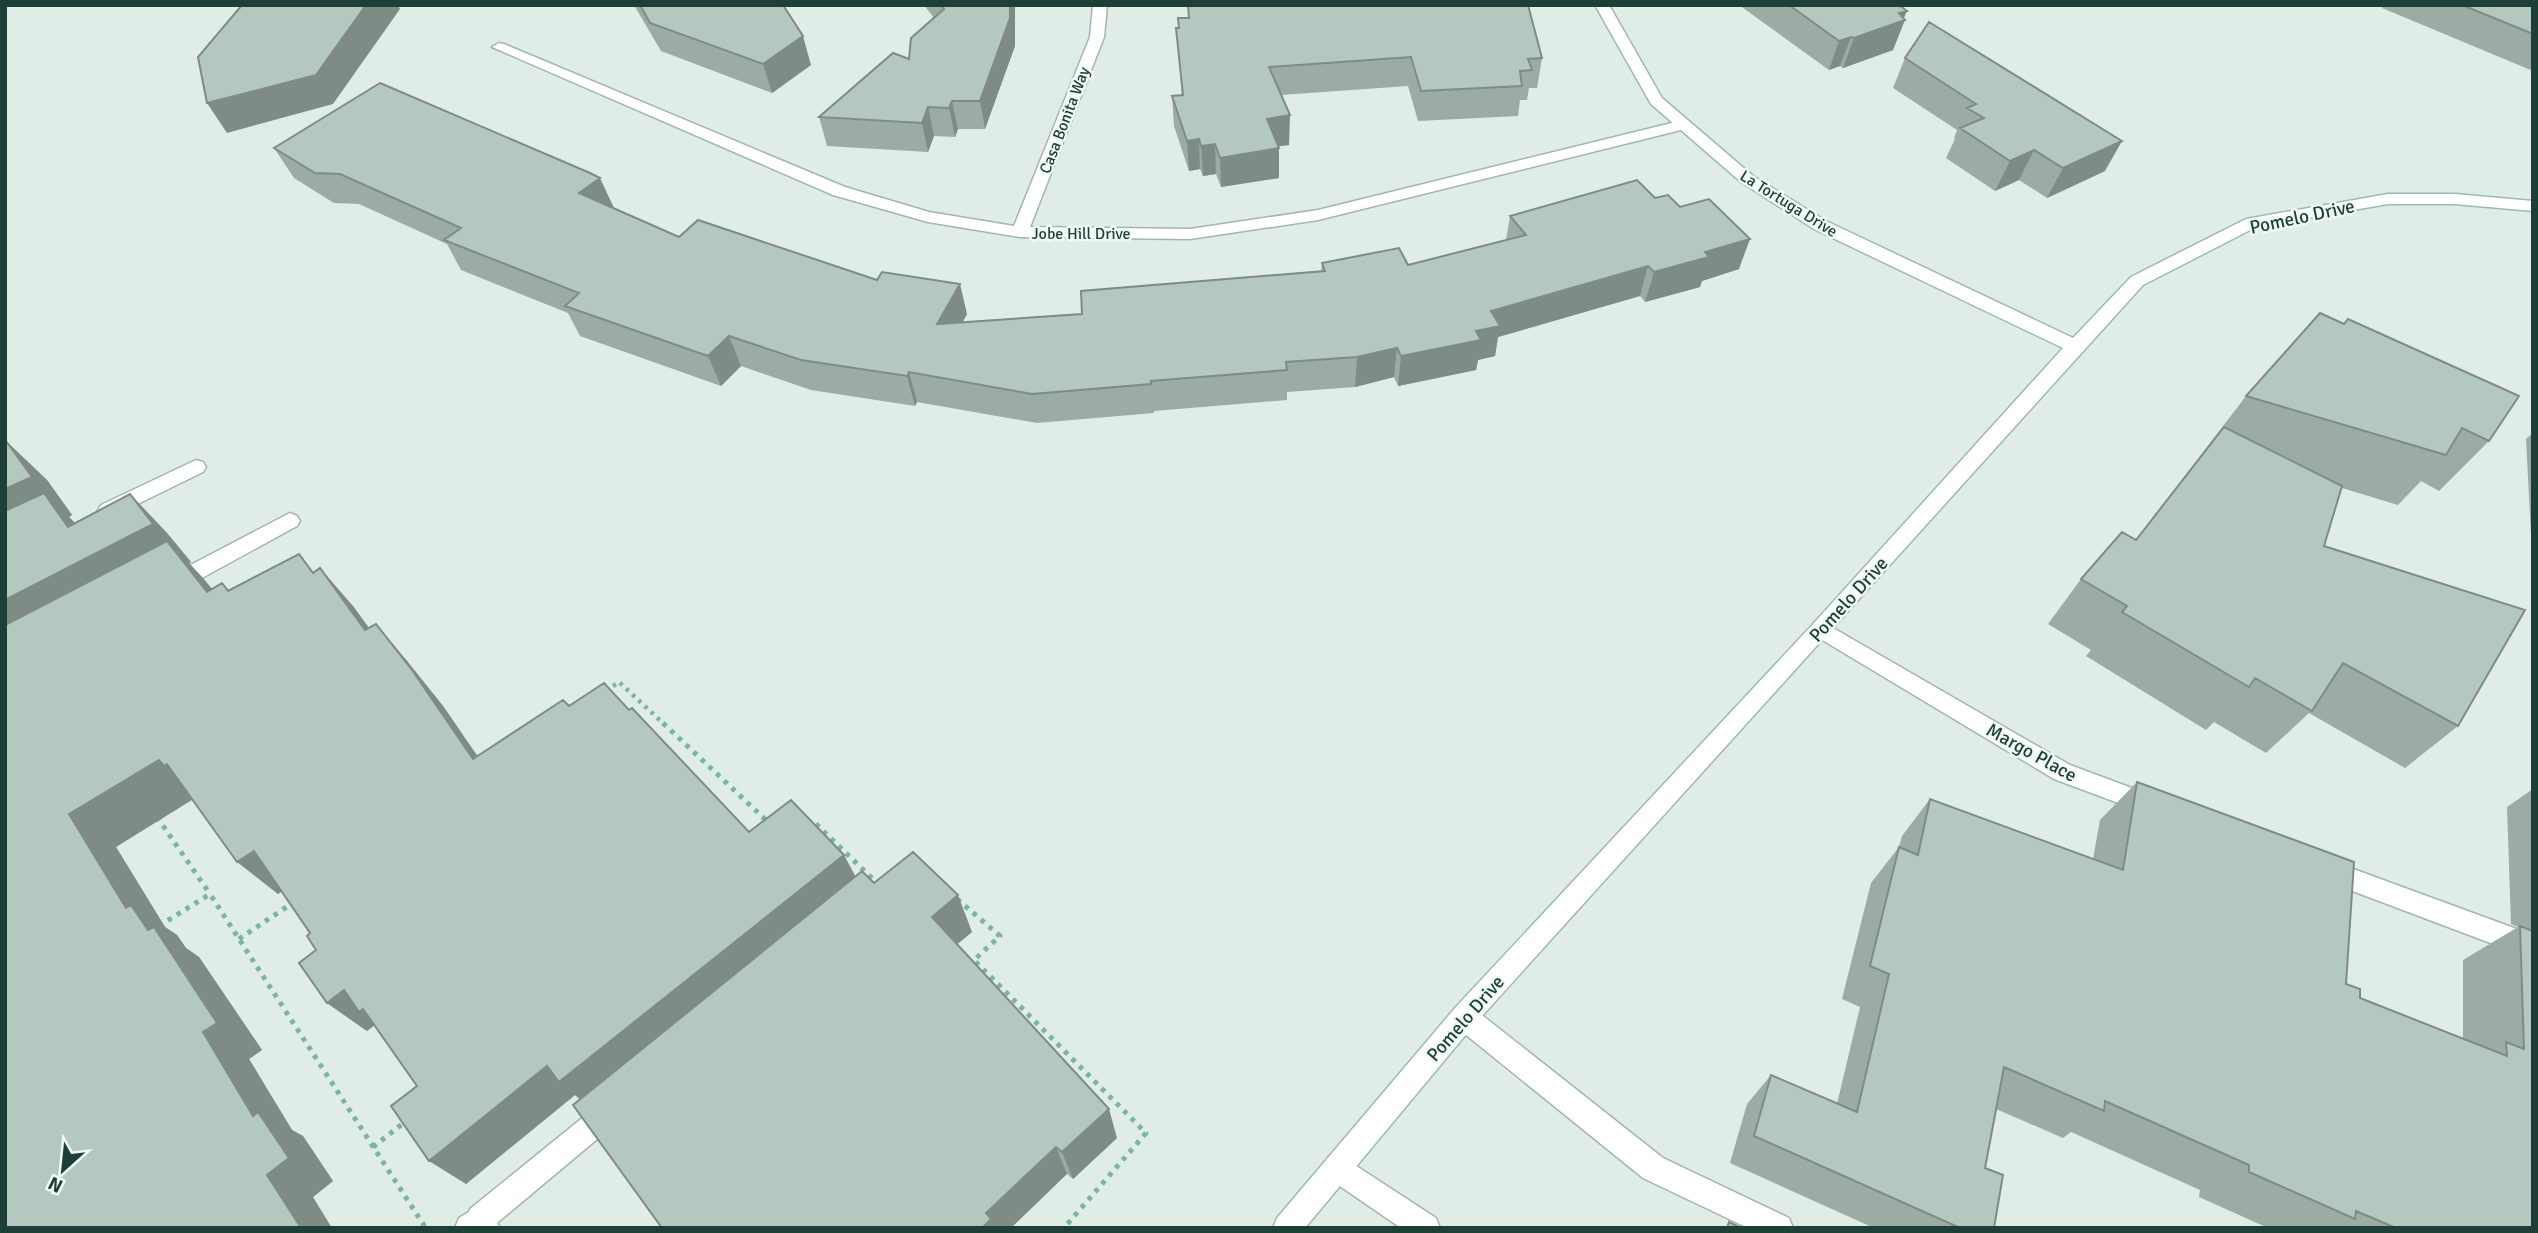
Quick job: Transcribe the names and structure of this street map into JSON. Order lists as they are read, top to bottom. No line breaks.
{"streets":{"street":["Casa Bonita Way","La Tortuga Drive","Pomelo Drive","Jobe Hill Drive","Margo Place"]},"crossings":[["Casa Bonita Way","Jobe Hill Drive"],["La Tortuga Drive","Pomelo Drive"],["La Tortuga Drive","Jobe Hill Drive"],["Pomelo Drive","Margo Place"]],"north":"bottom left"}
